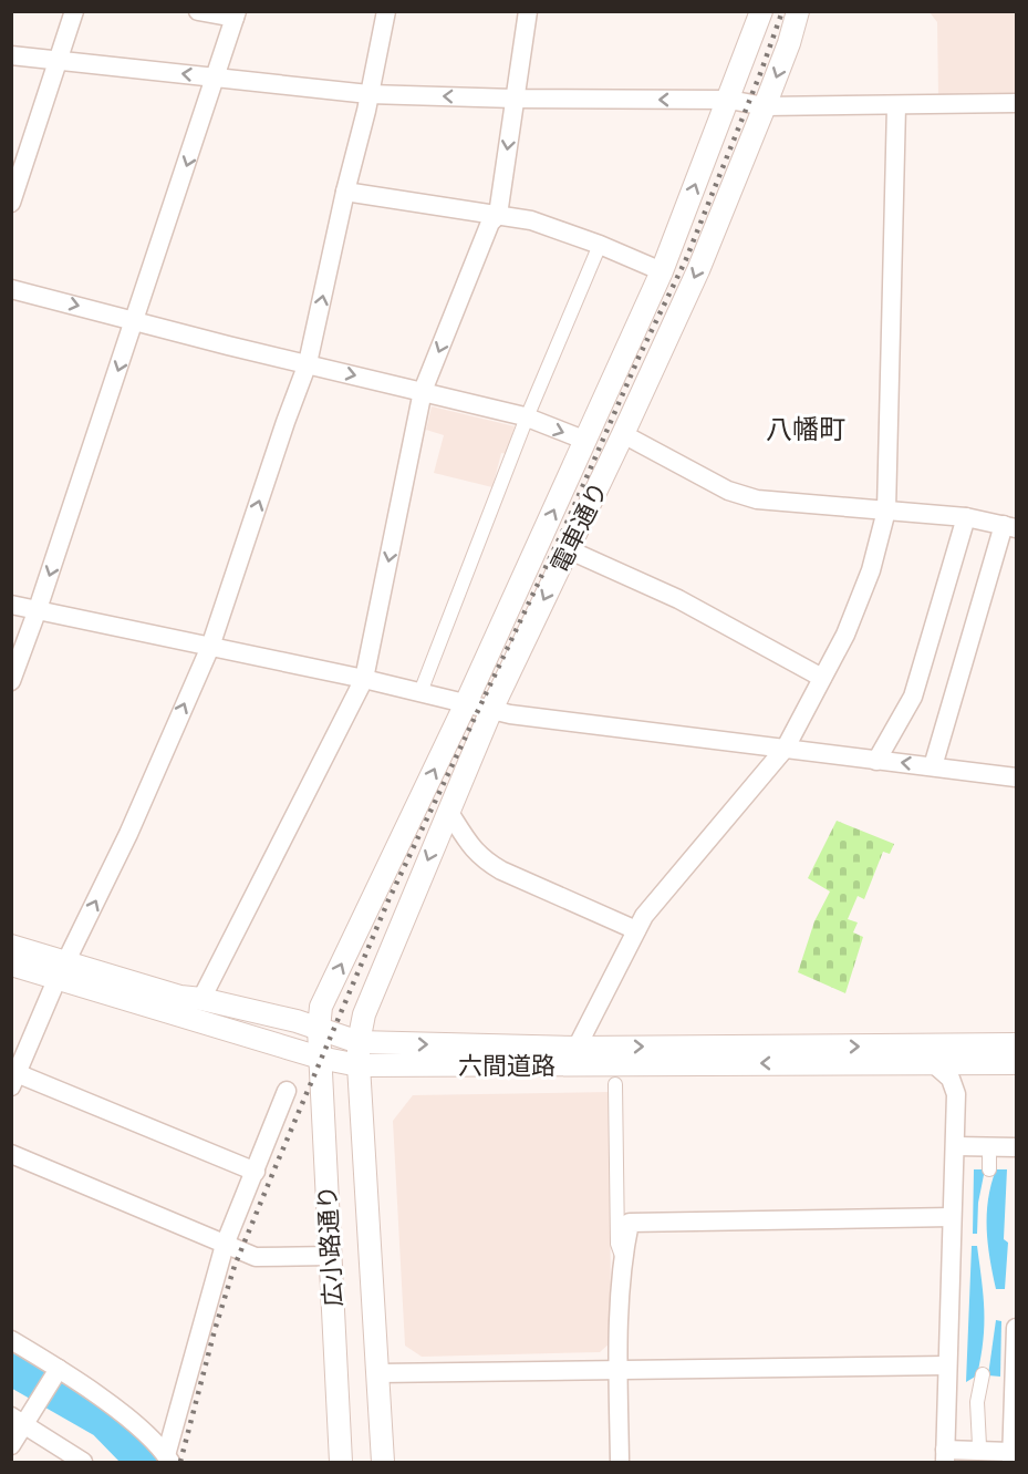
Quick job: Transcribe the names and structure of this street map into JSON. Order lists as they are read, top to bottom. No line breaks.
{"streets":{"street":["電車通り","六間道路","広小路通り"]},"crossings":[["電車通り","六間道路"],["電車通り","広小路通り"],["六間道路","広小路通り"]],"districts":["八幡町"]}
